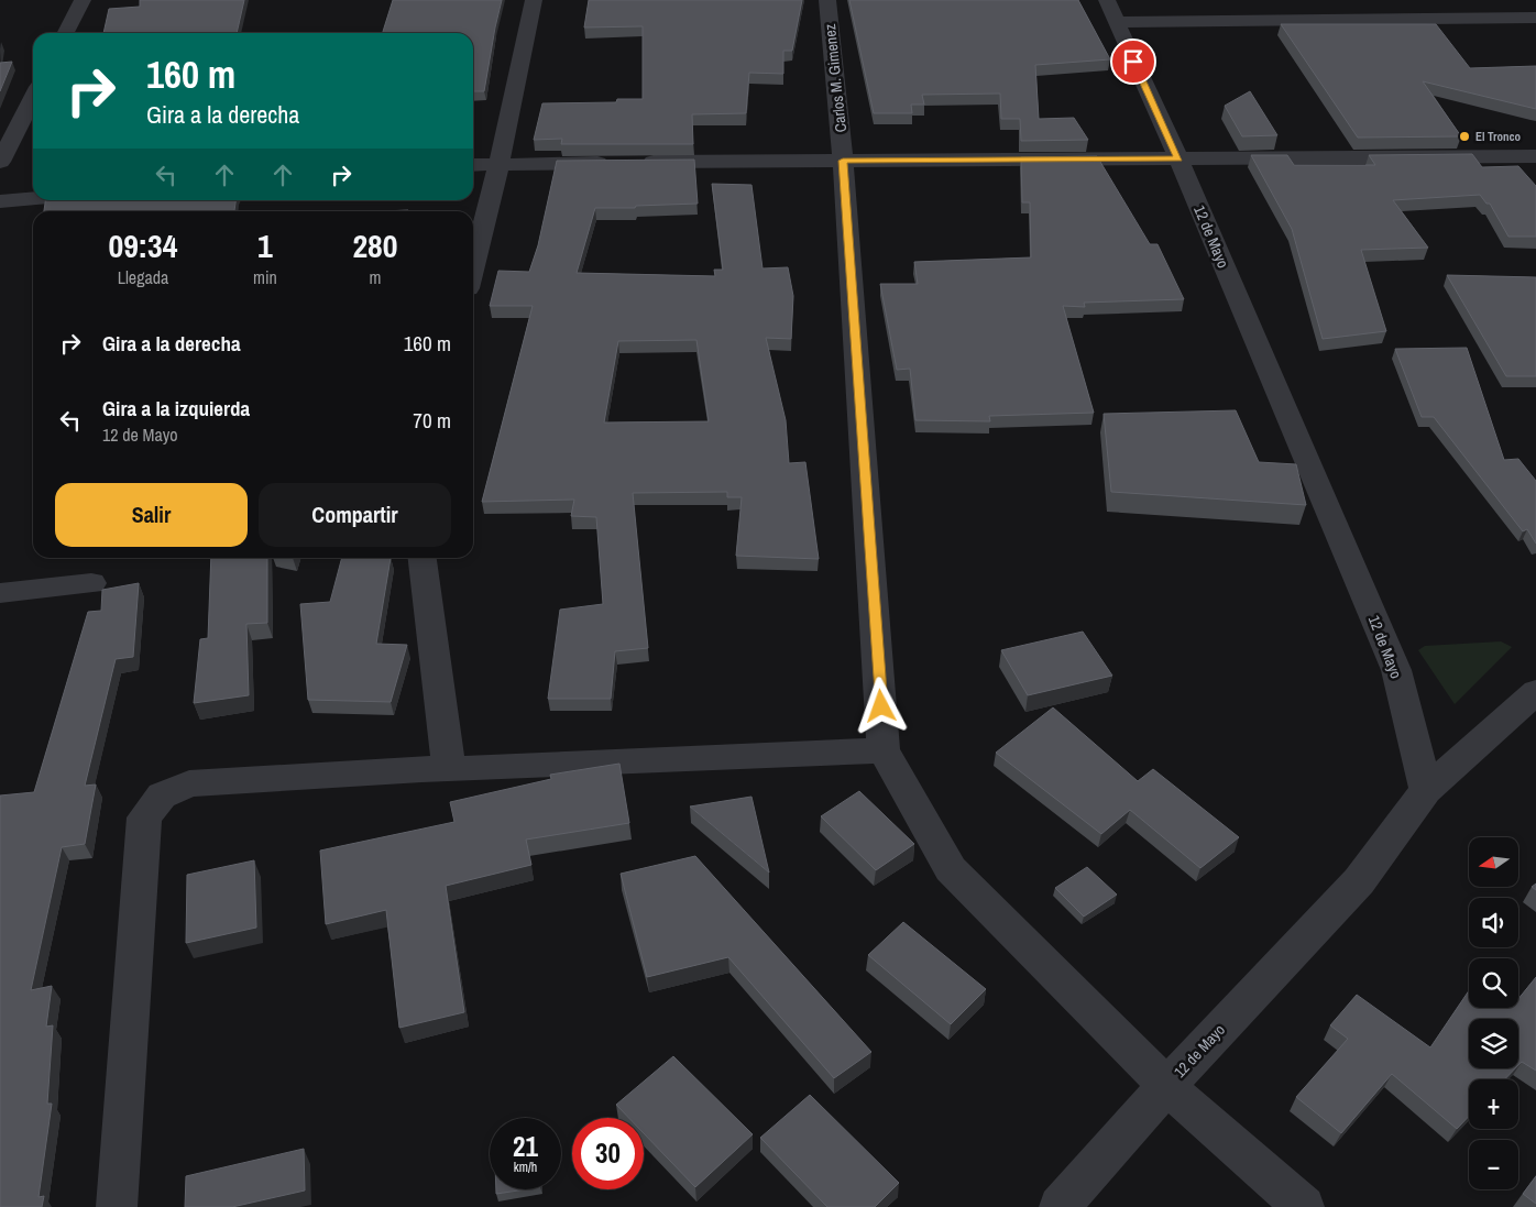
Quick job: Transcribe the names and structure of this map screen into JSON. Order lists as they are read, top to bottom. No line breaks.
{"streets":{"street":["Carlos M. Gimenez","12 de Mayo"]},"places":["El Tronco"],"north":"left","page":{"turn":["160 m","Gira a la derecha"],"eta":["09:34","Llegada","1","min","280","m"],"list":[{"name":"Gira a la derecha","value":"160 m"},{"name":"Gira a la izquierda","note":"12 de Mayo","value":"70 m"}],"buttons":["Salir","Compartir"],"map_buttons":["+","−"],"speed":"21 km/h","limit":"30"}}
